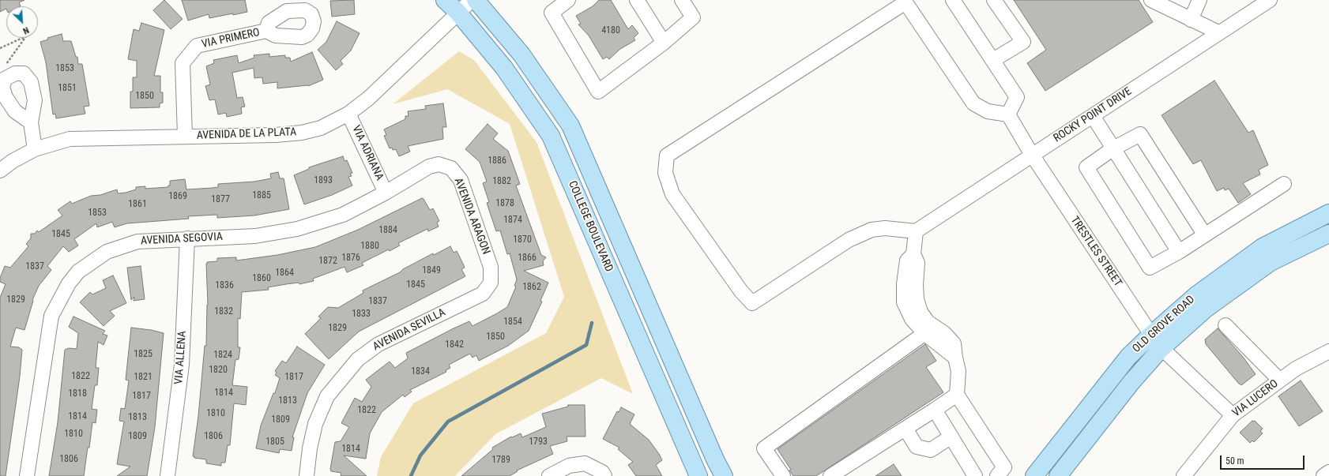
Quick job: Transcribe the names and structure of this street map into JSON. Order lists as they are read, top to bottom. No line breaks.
{"streets":{"main road":["COLLEGE BOULEVARD","OLD GROVE ROAD"],"street":["VIA PRIMERO","ROCKY POINT DRIVE","AVENIDA DE LA PLATA","VIA ADRIANA","AVENIDA ARAGON","AVENIDA SEGOVIA","TRESTLES STREET","AVENIDA SEVILLA","VIA ALLENA","VIA LUCERO"]},"crossings":[["VIA PRIMERO","AVENIDA DE LA PLATA"],["ROCKY POINT DRIVE","TRESTLES STREET"],["AVENIDA DE LA PLATA","VIA ADRIANA"],["AVENIDA DE LA PLATA","COLLEGE BOULEVARD"],["VIA ADRIANA","AVENIDA ARAGON"],["VIA ADRIANA","AVENIDA SEGOVIA"],["AVENIDA ARAGON","AVENIDA SEGOVIA"],["AVENIDA ARAGON","AVENIDA SEVILLA"],["AVENIDA SEGOVIA","VIA ALLENA"],["TRESTLES STREET","OLD GROVE ROAD"],["TRESTLES STREET","VIA LUCERO"]],"house_numbers":["4180","1853","1851","1850","1886","1893","1882","1885","1869","1877","1878","1861","1853","1874","1884","1845","1870","1880","1876","1866","1872","1837","1849","1864","1860","1845","1836","1862","1829","1837","1832","1833","1854","1829","1850","1842","1825","1824","1820","1834","1822","1821","1817","1814","1818","1817","1813","1822","1810","1814","1813","1809","1810","1809","1806","1805","1793","1814","1806","1789"],"scale_bar":"50 m","north":"bottom right"}
